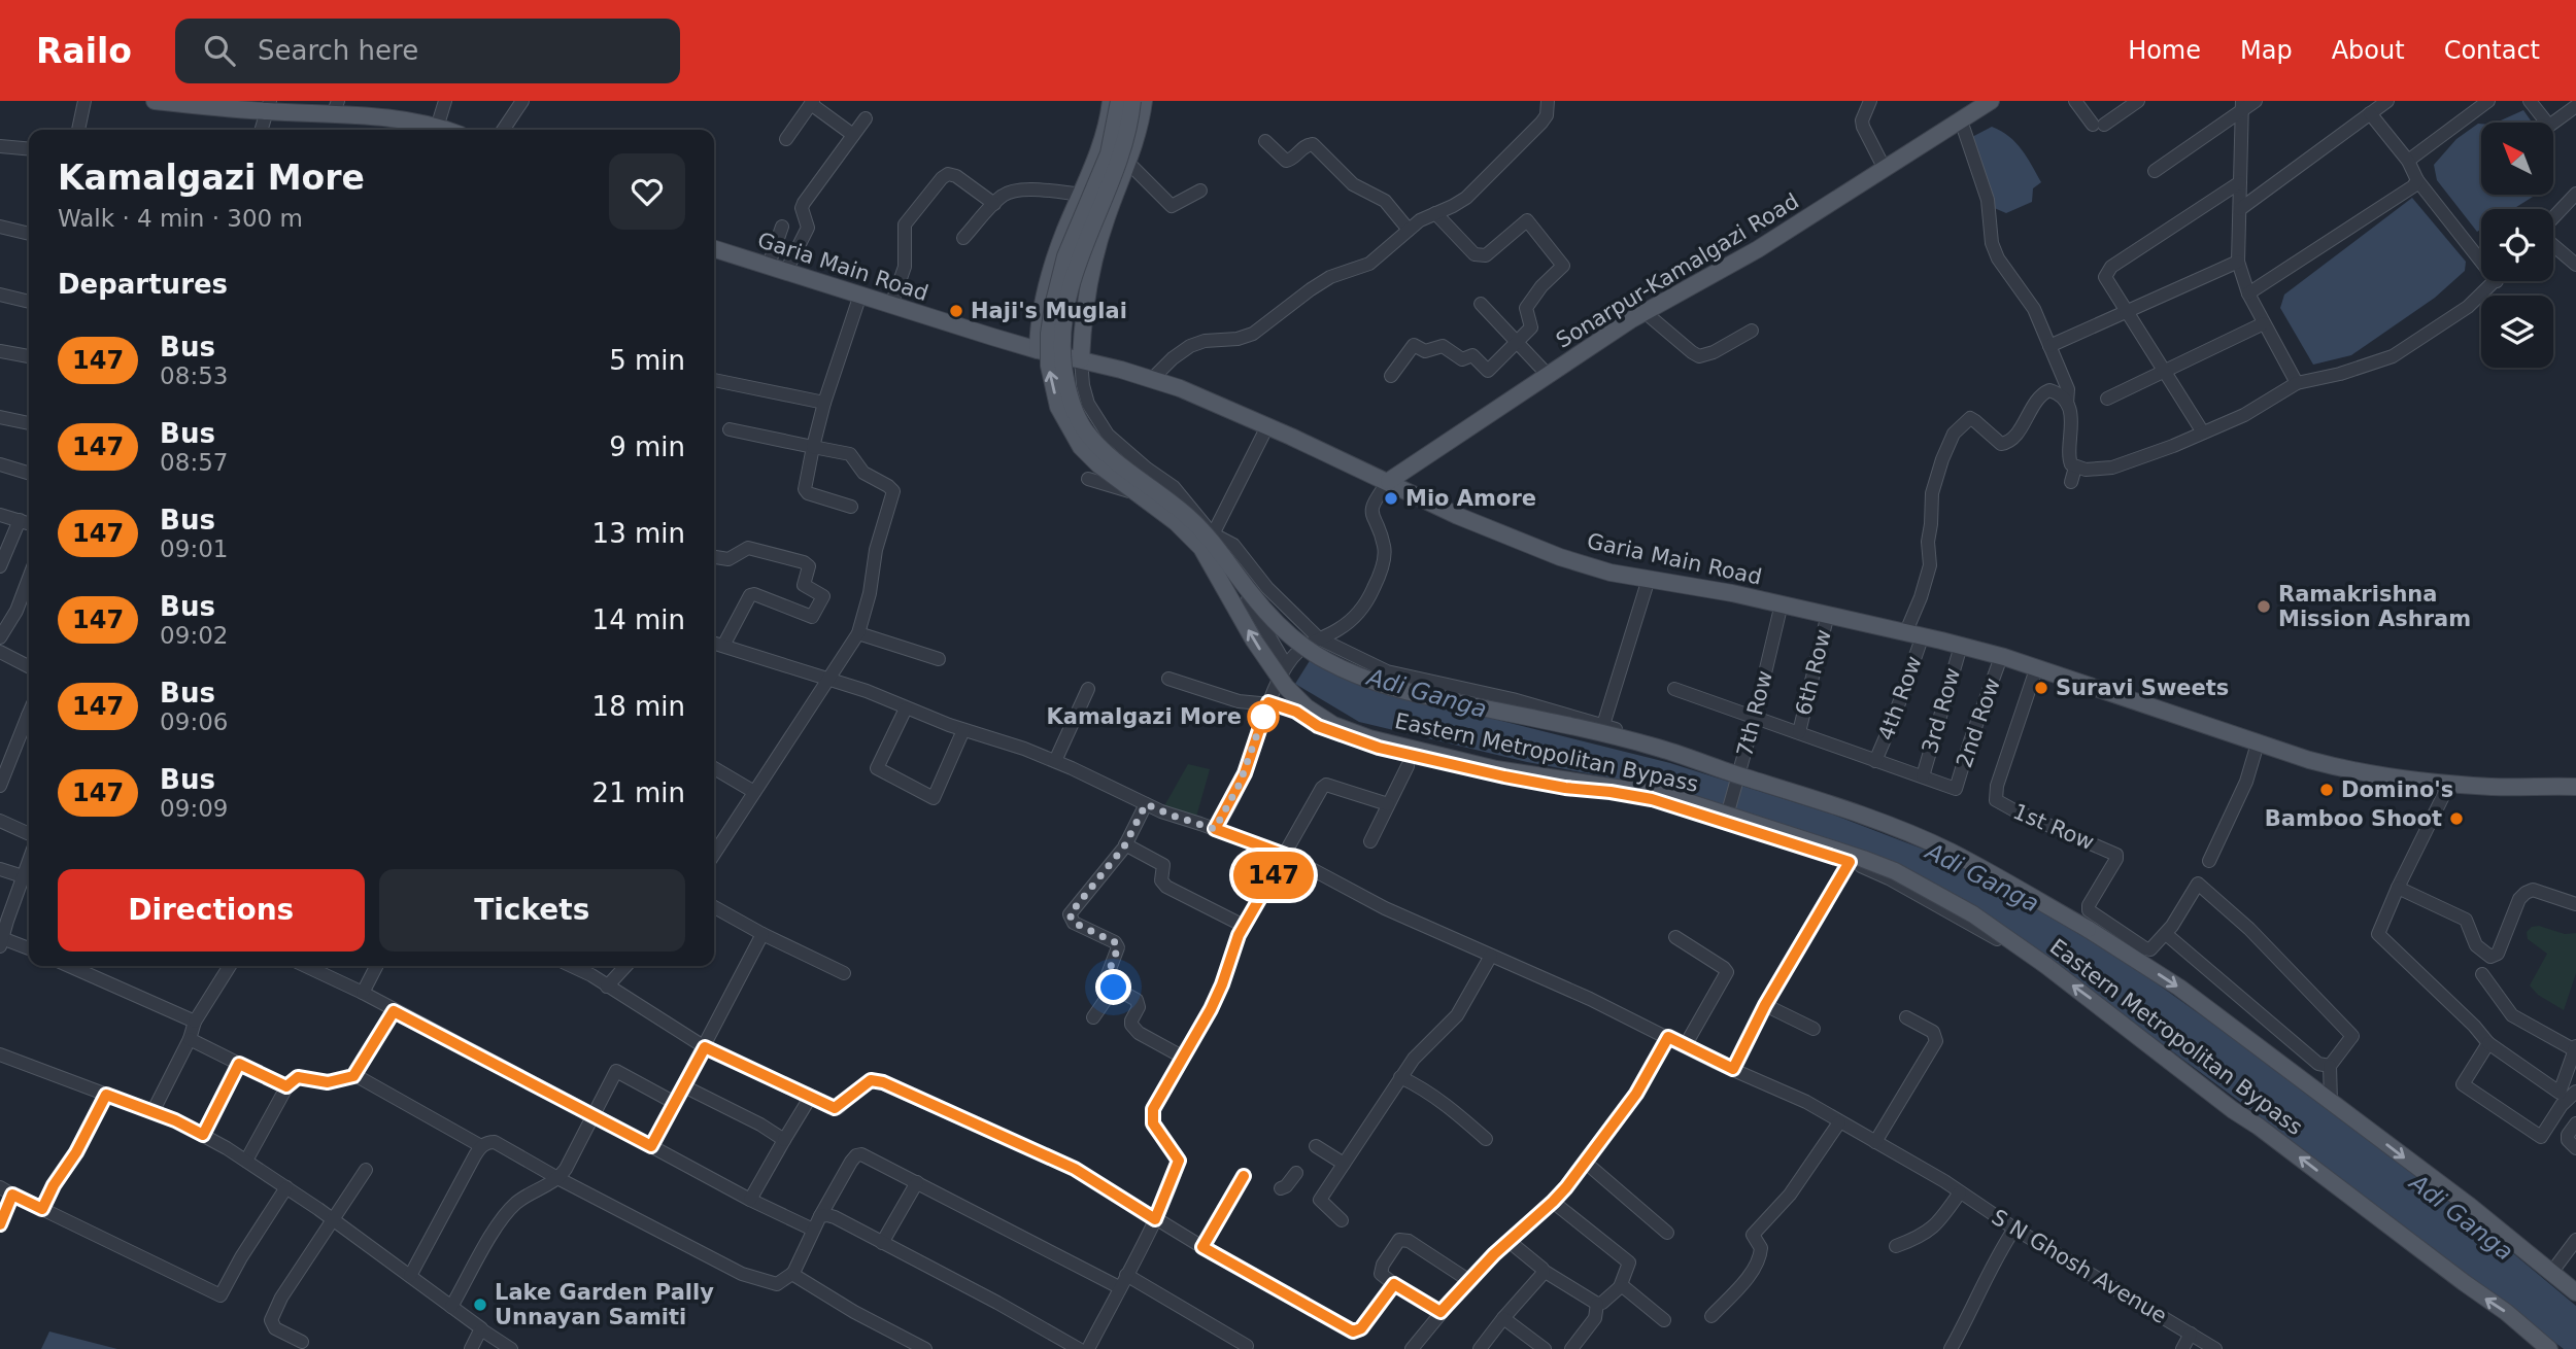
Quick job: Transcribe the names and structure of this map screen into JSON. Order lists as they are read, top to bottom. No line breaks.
{"streets":{"main road":["Garia Main Road","Sonarpur-Kamalgazi Road","Eastern Metropolitan Bypass"],"street":["6th Row","4th Row","3rd Row","7th Row","2nd Row","1st Row","S N Ghosh Avenue"]},"crossings":[["Garia Main Road","Sonarpur-Kamalgazi Road"],["Garia Main Road","6th Row"],["Garia Main Road","4th Row"],["Garia Main Road","3rd Row"],["Garia Main Road","7th Row"],["Garia Main Road","2nd Row"],["Garia Main Road","1st Row"],["3rd Row","2nd Row"]],"water":["Adi Ganga"],"places":["Haji's Muglai","Mio Amore","Ramakrishna Mission Ashram","Suravi Sweets","Kamalgazi More","Domino's","Bamboo Shoot","Lake Garden Pally Unnayan Samiti"],"lines":["bus line 147"],"north":"top left","page":{"header":"Railo","search":"Search here","nav":["Home","Map","About","Contact"],"on_map":"147","heading":[["Kamalgazi More","Walk · 4 min · 300 m"],"Departures"],"list":[{"mark":"147","name":"Bus","note":"08:53","value":"5 min"},{"mark":"147","name":"Bus","note":"08:57","value":"9 min"},{"mark":"147","name":"Bus","note":"09:01","value":"13 min"},{"mark":"147","name":"Bus","note":"09:02","value":"14 min"},{"mark":"147","name":"Bus","note":"09:06","value":"18 min"},{"mark":"147","name":"Bus","note":"09:09","value":"21 min"}],"buttons":["Directions","Tickets"]}}
